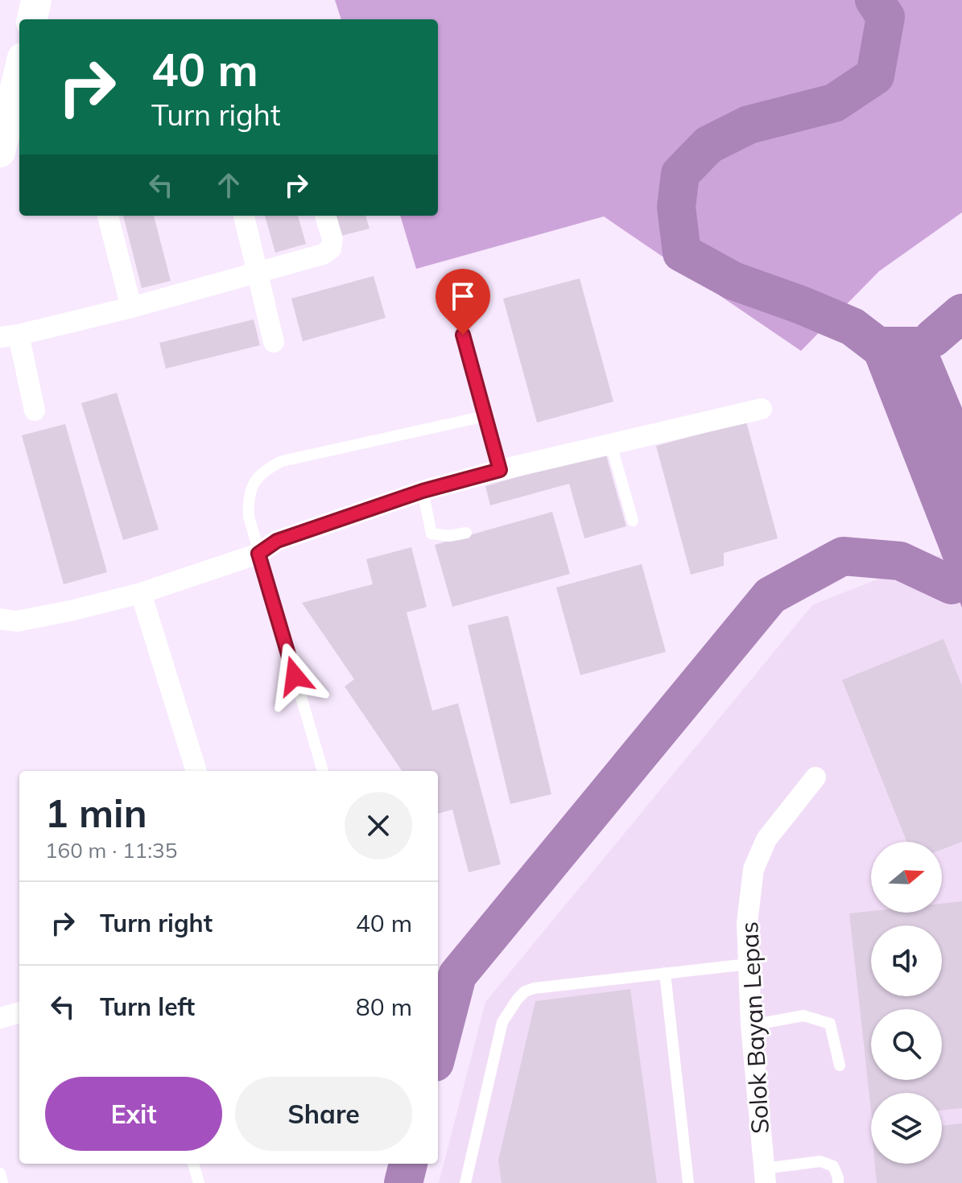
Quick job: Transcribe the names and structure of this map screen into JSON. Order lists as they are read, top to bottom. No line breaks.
{"streets":{"street":["Solok Bayan Lepas"]},"north":"right","page":{"turn":["40 m","Turn right"],"heading":["1 min","160 m · 11:35"],"list":[{"name":"Turn right","value":"40 m"},{"name":"Turn left","value":"80 m"}],"buttons":["Exit","Share"]}}
